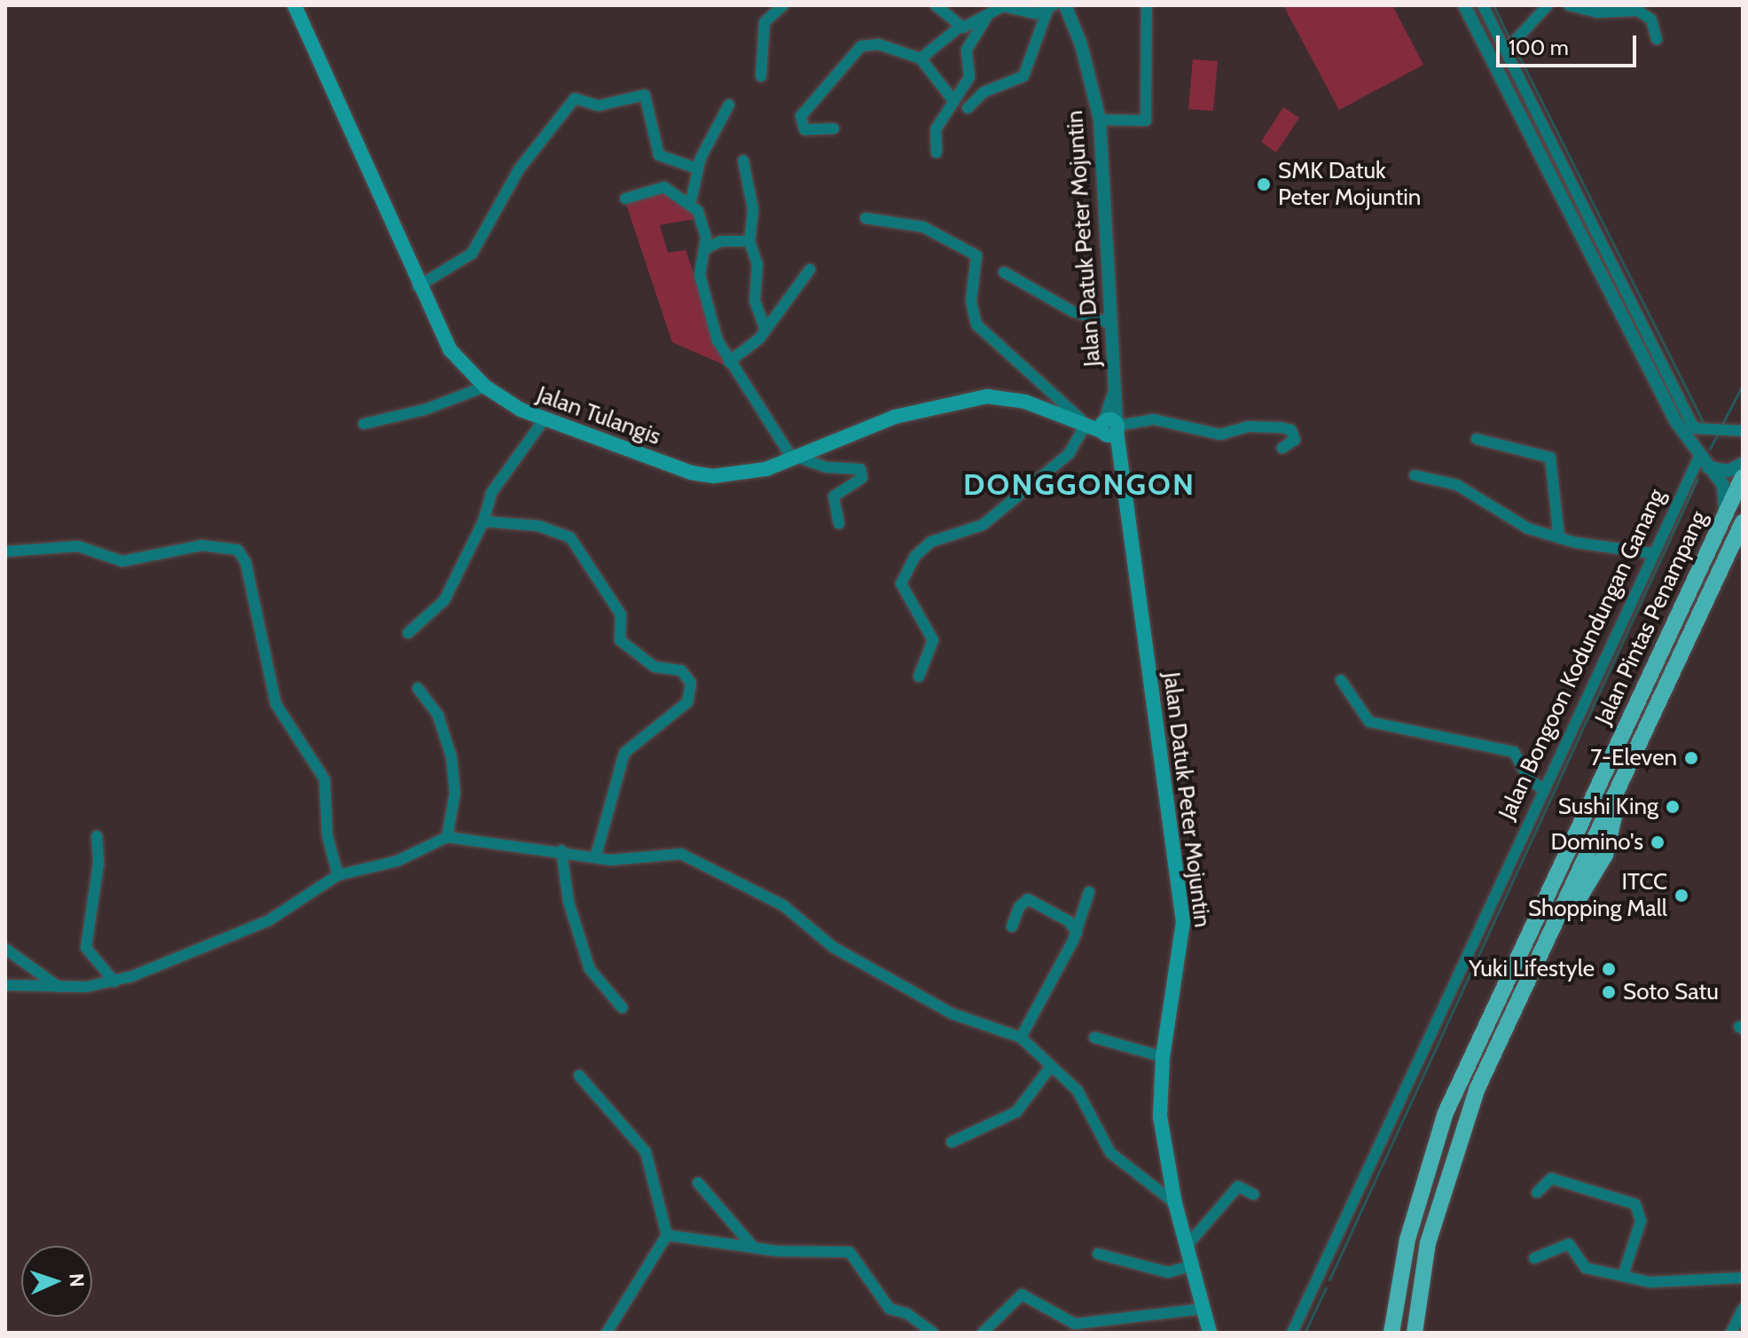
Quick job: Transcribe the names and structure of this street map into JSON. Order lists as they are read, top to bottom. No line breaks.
{"streets":{"main road":["Jalan Datuk Peter Mojuntin","Jalan Tulangis","Jalan Pintas Penampang"],"street":["Jalan Bongoon Kodundungan Ganang"]},"crossings":[["Jalan Datuk Peter Mojuntin","Jalan Tulangis"]],"districts":["DONGGONGON"],"places":["SMK Datuk Peter Mojuntin","7-Eleven","Sushi King","Domino's","ITCC Shopping Mall","Yuki Lifestyle","Soto Satu"],"scale_bar":"100 m","north":"right"}
